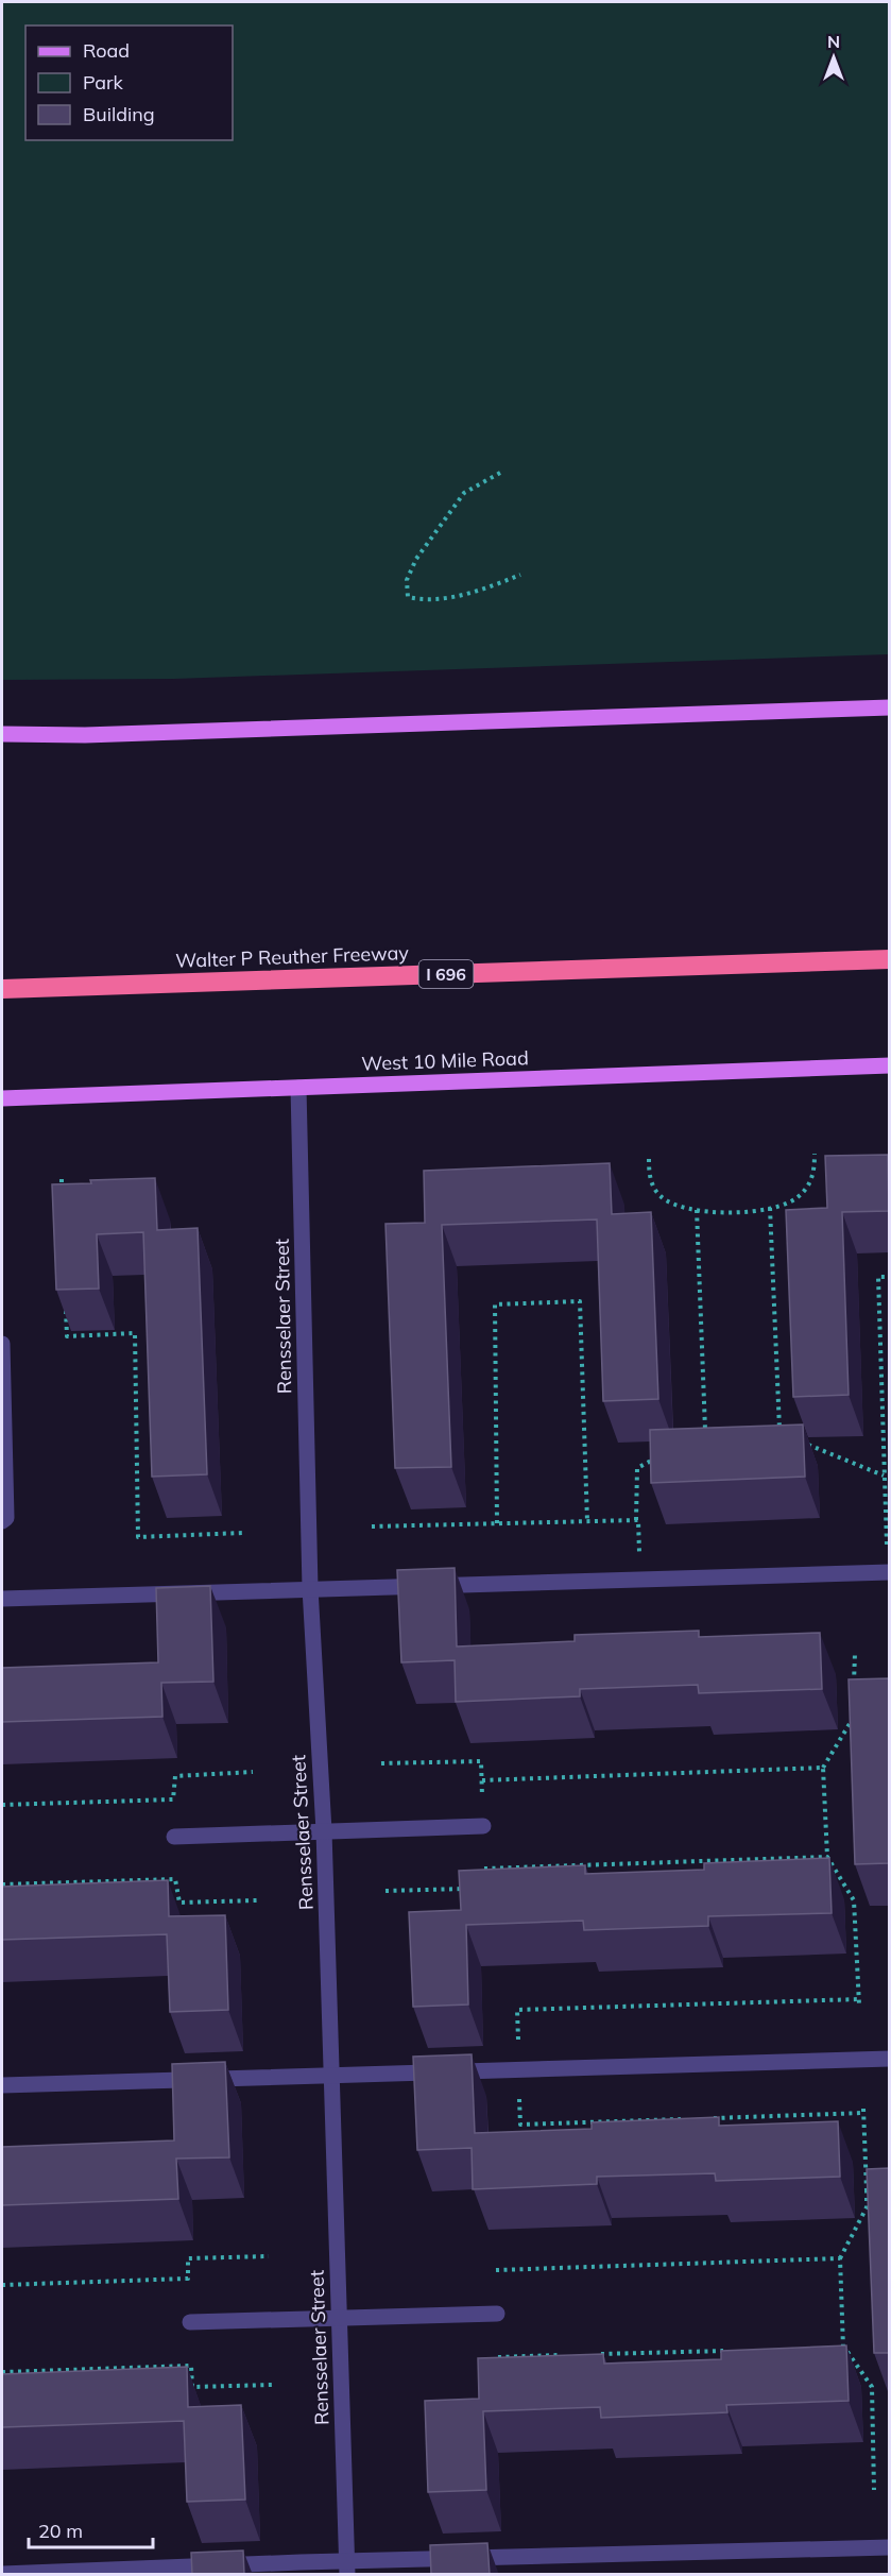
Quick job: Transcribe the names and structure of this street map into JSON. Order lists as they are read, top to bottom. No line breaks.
{"streets":{"highway":["Walter P Reuther Freeway","I 696"],"main road":["West 10 Mile Road"],"street":["Rensselaer Street"]},"crossings":[["West 10 Mile Road","Rensselaer Street"]],"legend":["Road","Park","Building"],"scale_bar":"20 m","north":"top"}
